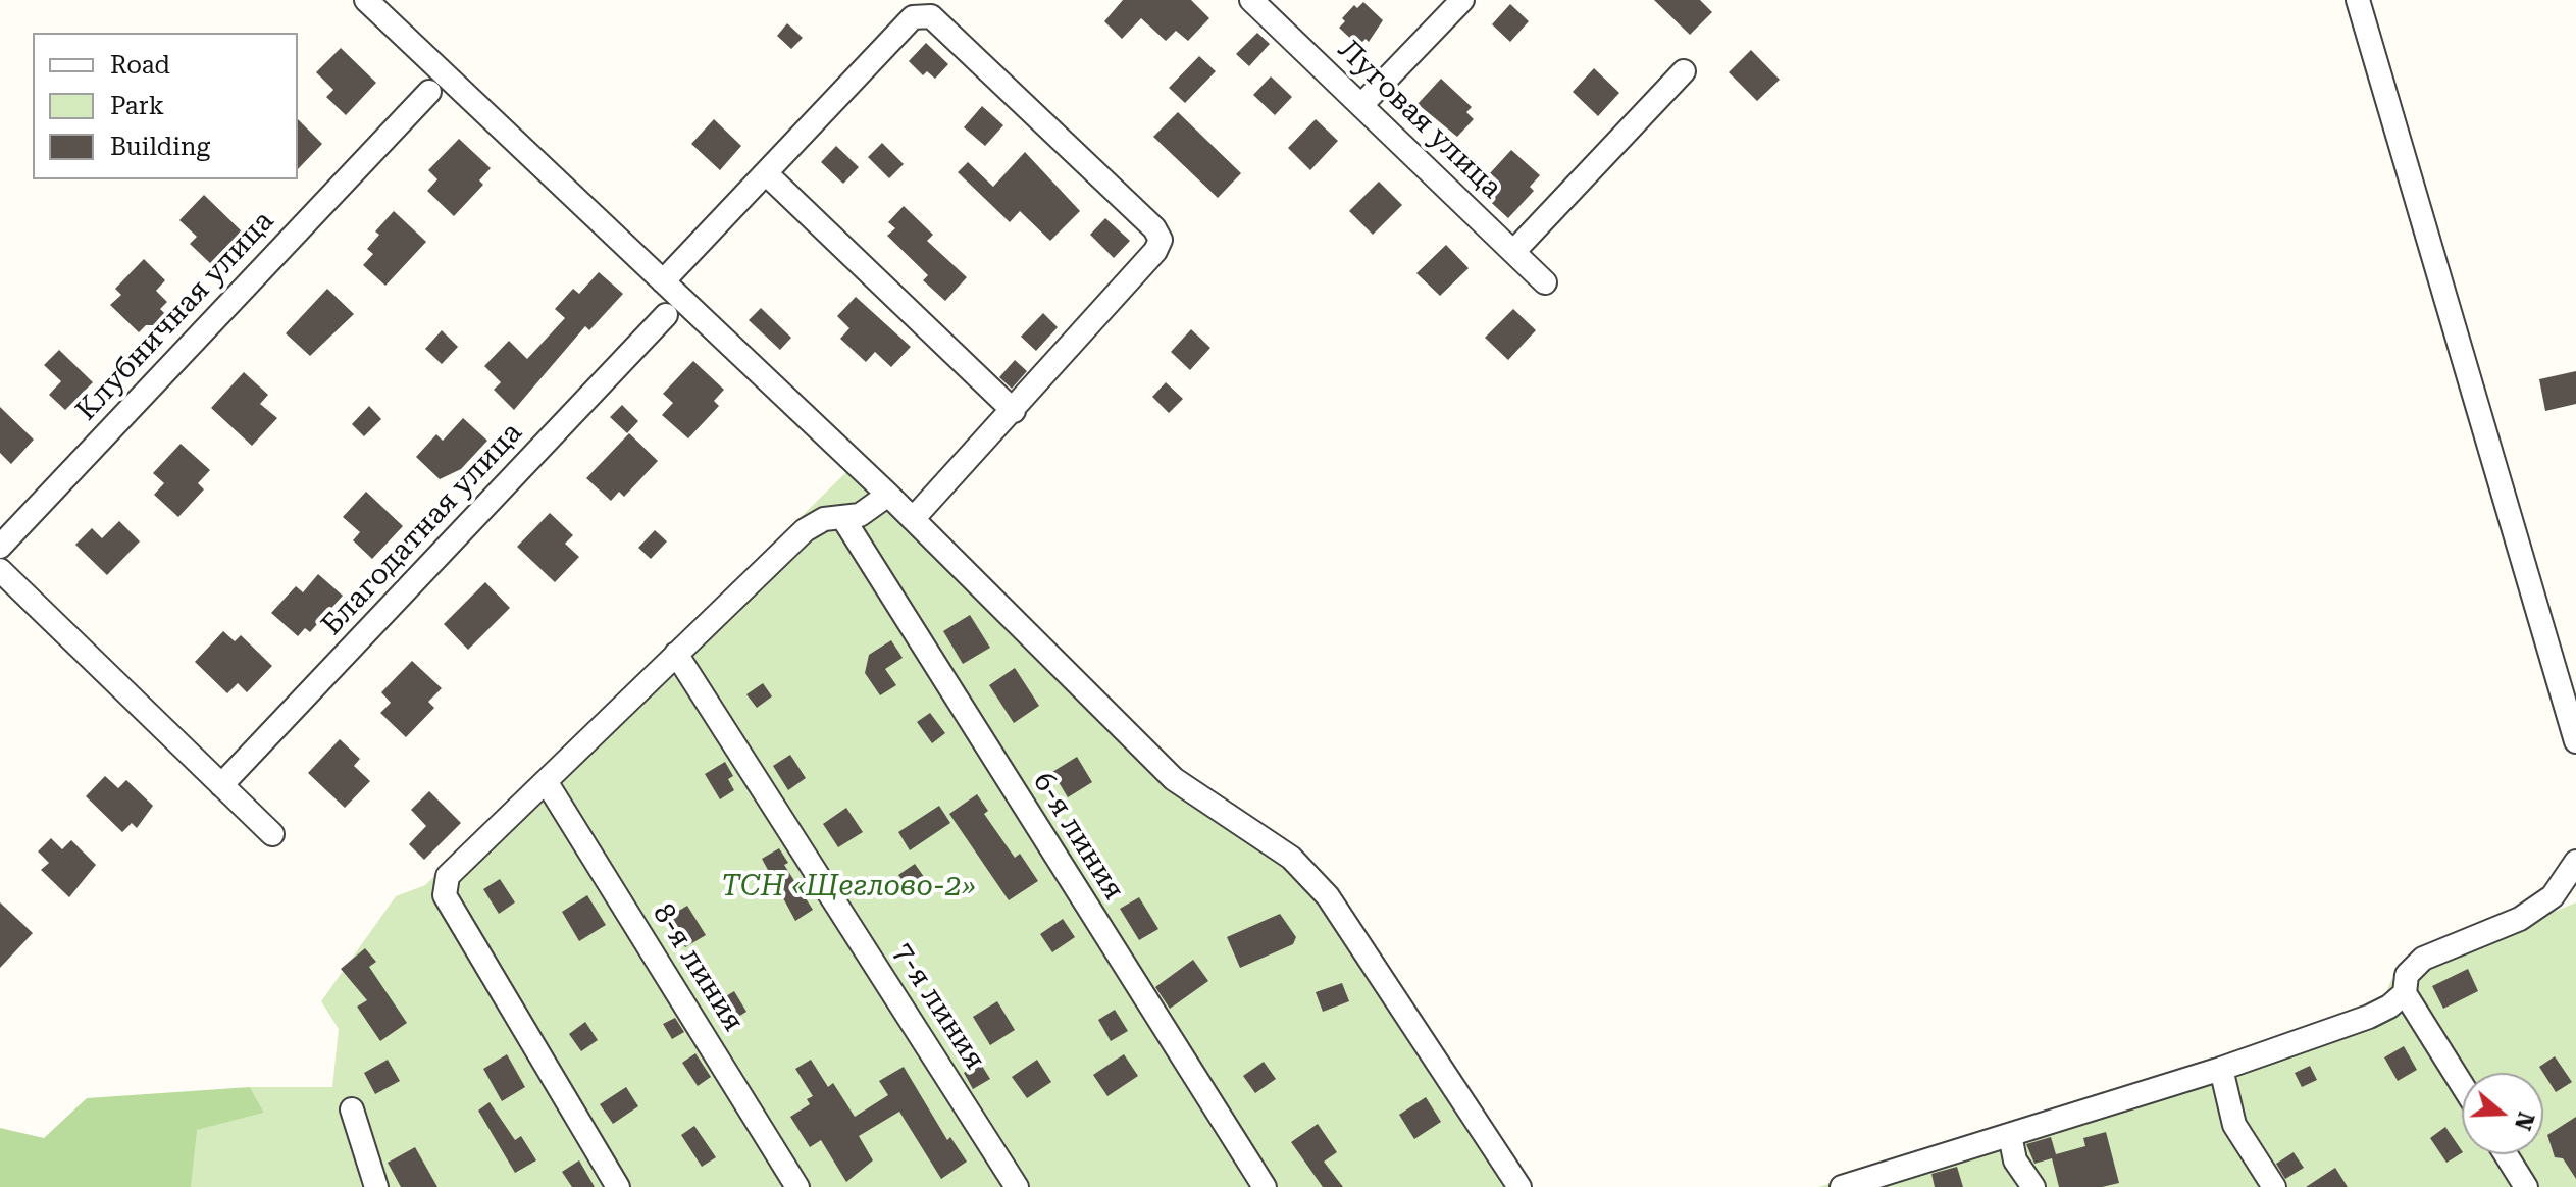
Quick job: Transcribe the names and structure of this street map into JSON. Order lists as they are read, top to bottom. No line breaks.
{"streets":{"street":["Луговая улица","Клубничная улица","Благодатная улица","6-я линия","8-я линия","7-я линия"]},"parks":["ТСН «Щеглово-2»"],"legend":["Road","Park","Building"],"north":"right"}
